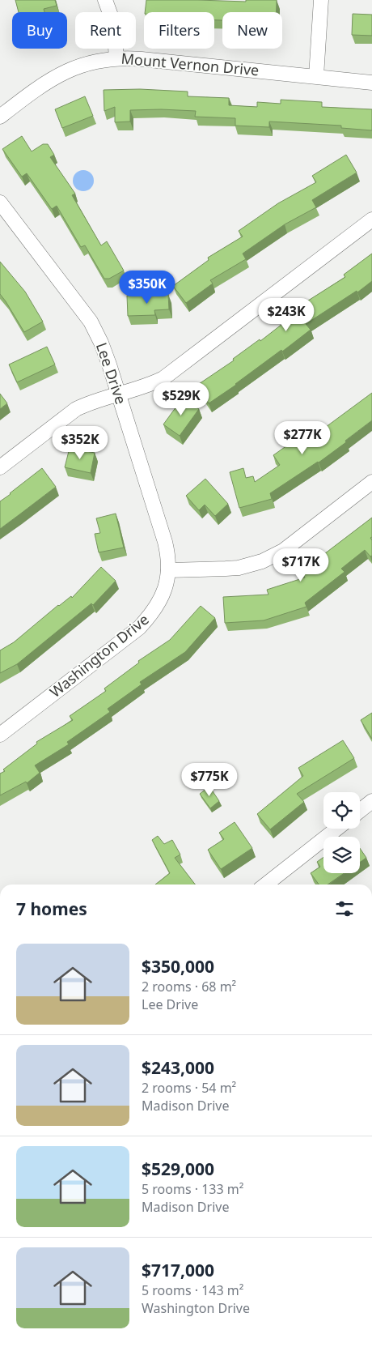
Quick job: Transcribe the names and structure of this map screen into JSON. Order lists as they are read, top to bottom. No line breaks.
{"streets":{"street":["Mount Vernon Drive","Lee Drive","Washington Drive"]},"crossings":[["Lee Drive","Washington Drive"]],"page":{"chip":["Buy","Rent","Filters","New"],"price":["$350K","$243K","$529K","$277K","$352K","$717K","$775K"],"heading":"7 homes","list":[{"name":"$350,000","note":"2 rooms · 68 m² · Lee Drive"},{"name":"$243,000","note":"2 rooms · 54 m² · Madison Drive"},{"name":"$529,000","note":"5 rooms · 133 m² · Madison Drive"},{"name":"$717,000","note":"5 rooms · 143 m² · Washington Drive"}]}}
